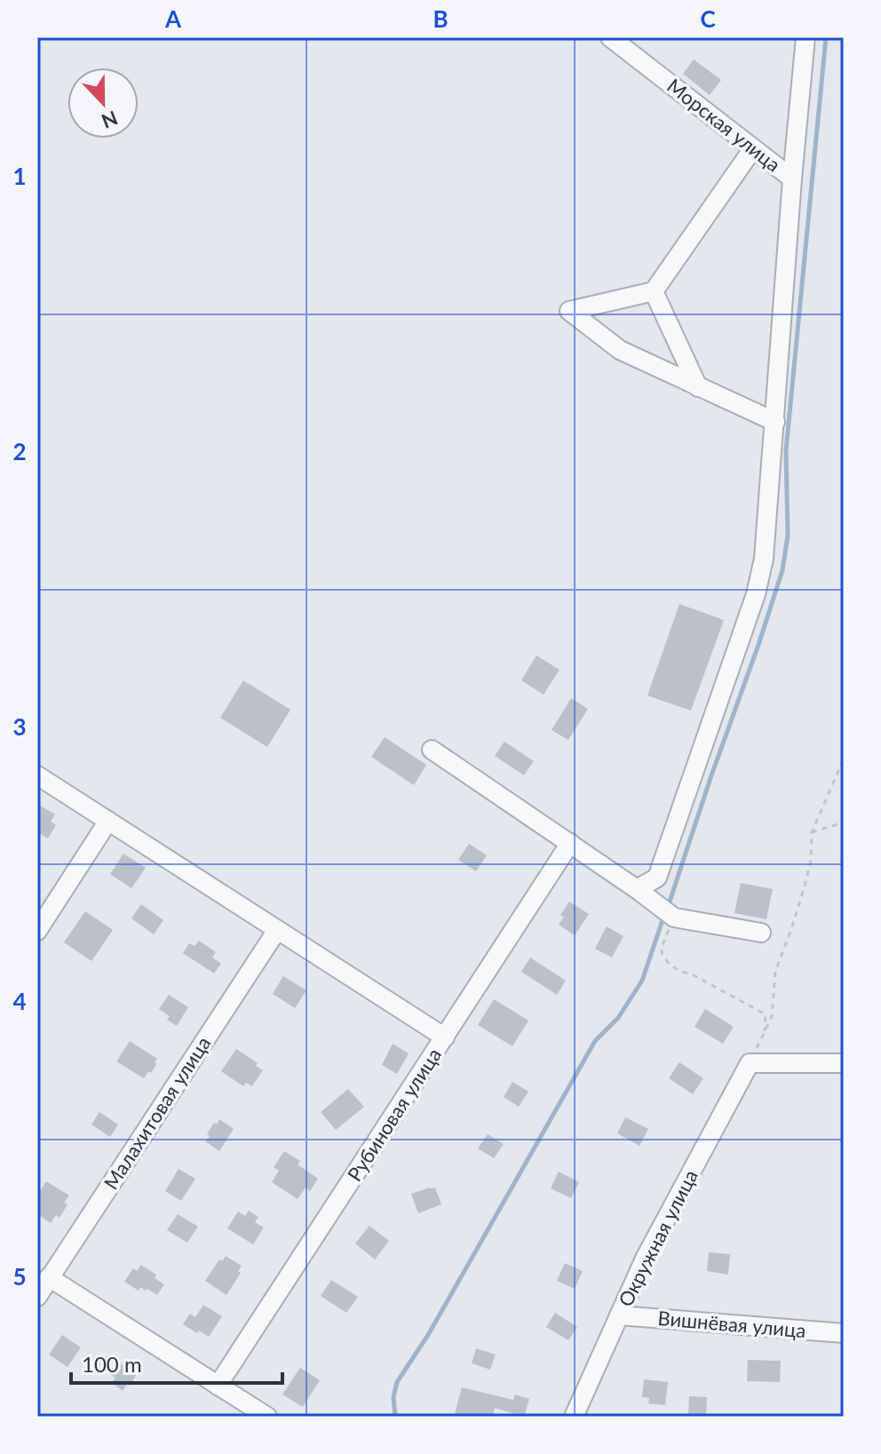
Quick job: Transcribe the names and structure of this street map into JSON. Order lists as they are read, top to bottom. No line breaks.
{"streets":{"street":["Морская улица","Малахитовая улица","Рубиновая улица","Окружная улица","Вишнёвая улица"]},"crossings":[["Окружная улица","Вишнёвая улица"]],"scale_bar":"100 m","north":"bottom","grid":{"columns":["A","B","C"],"rows":["1","2","3","4","5"]}}
